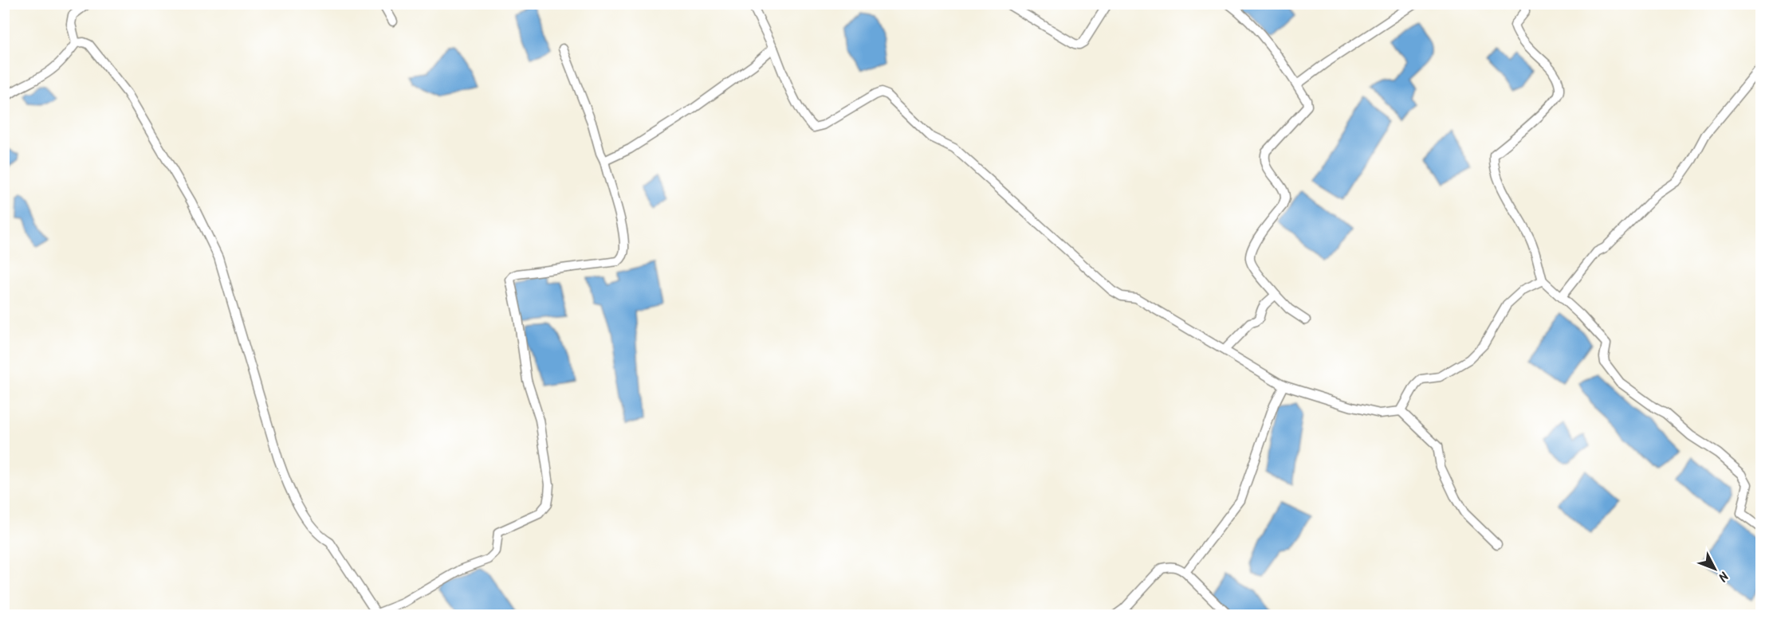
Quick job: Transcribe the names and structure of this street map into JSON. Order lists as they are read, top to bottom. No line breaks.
{"north":"bottom right"}
